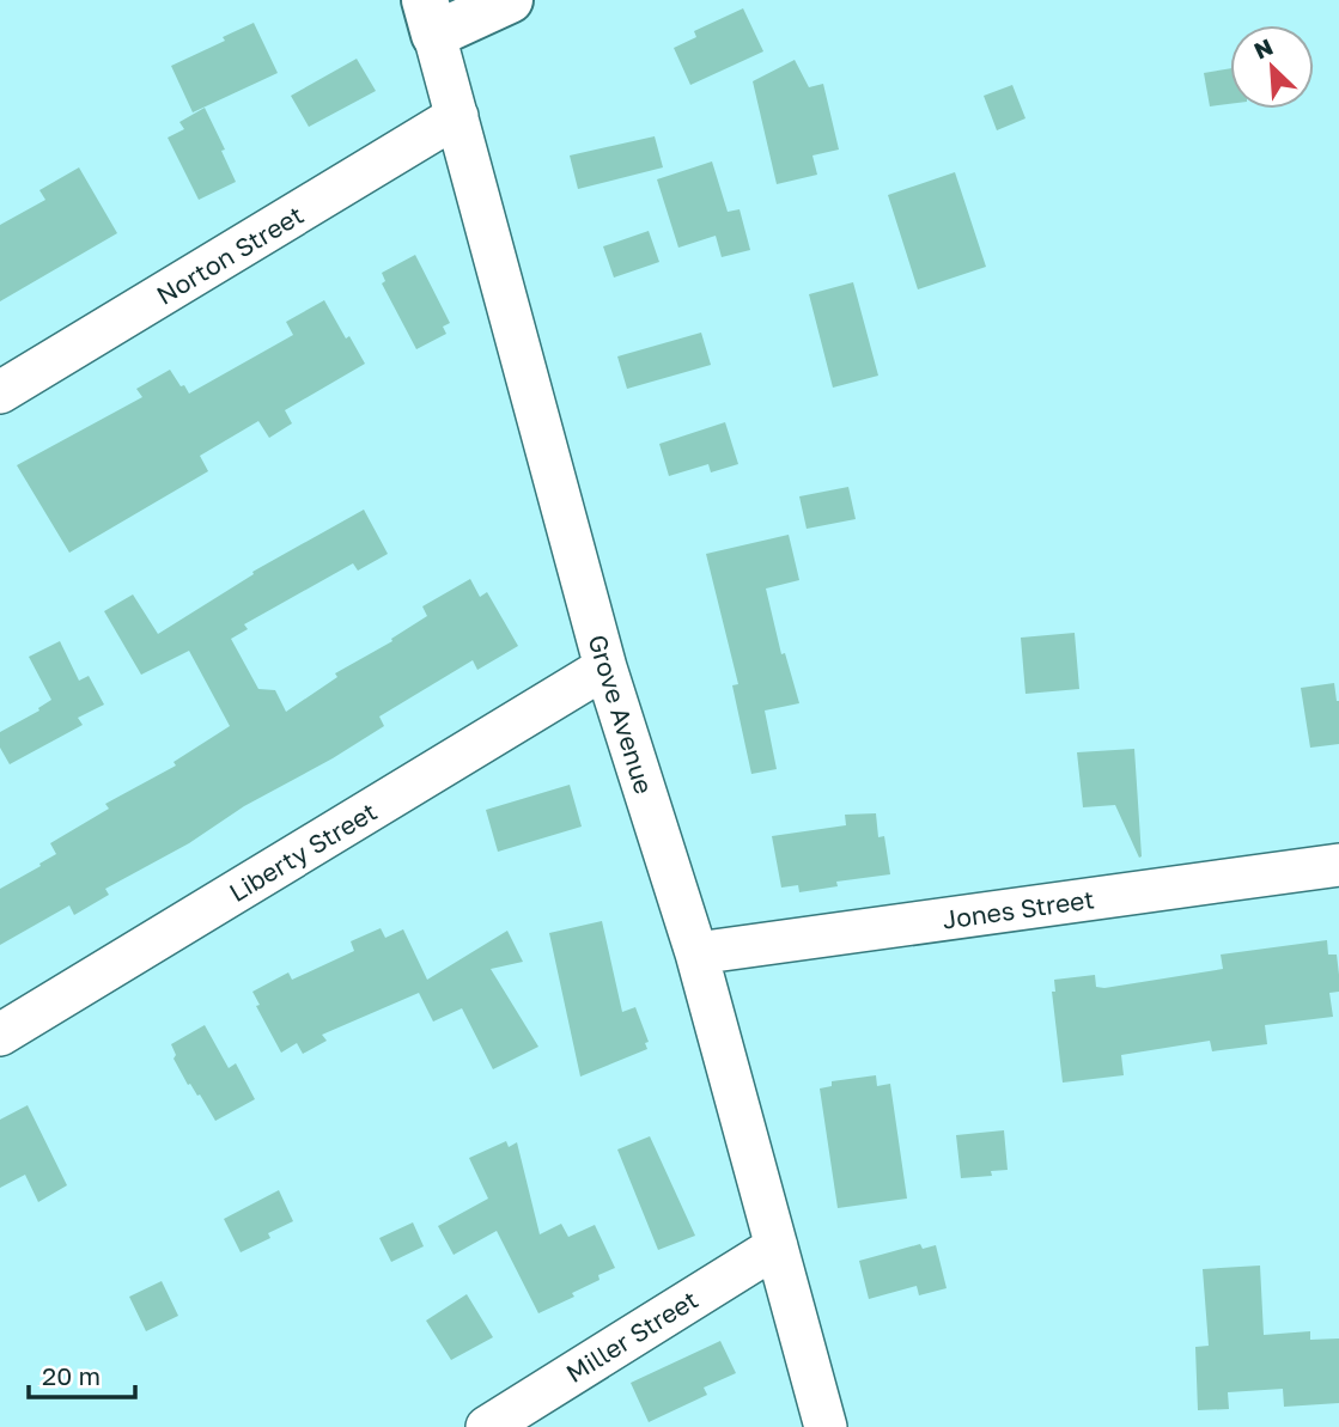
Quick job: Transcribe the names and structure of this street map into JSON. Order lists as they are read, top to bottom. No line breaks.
{"streets":{"street":["Norton Street","Grove Avenue","Liberty Street","Jones Street","Miller Street"]},"crossings":[["Norton Street","Grove Avenue"],["Grove Avenue","Liberty Street"],["Grove Avenue","Jones Street"],["Grove Avenue","Miller Street"]],"scale_bar":"20 m","north":"top left"}
